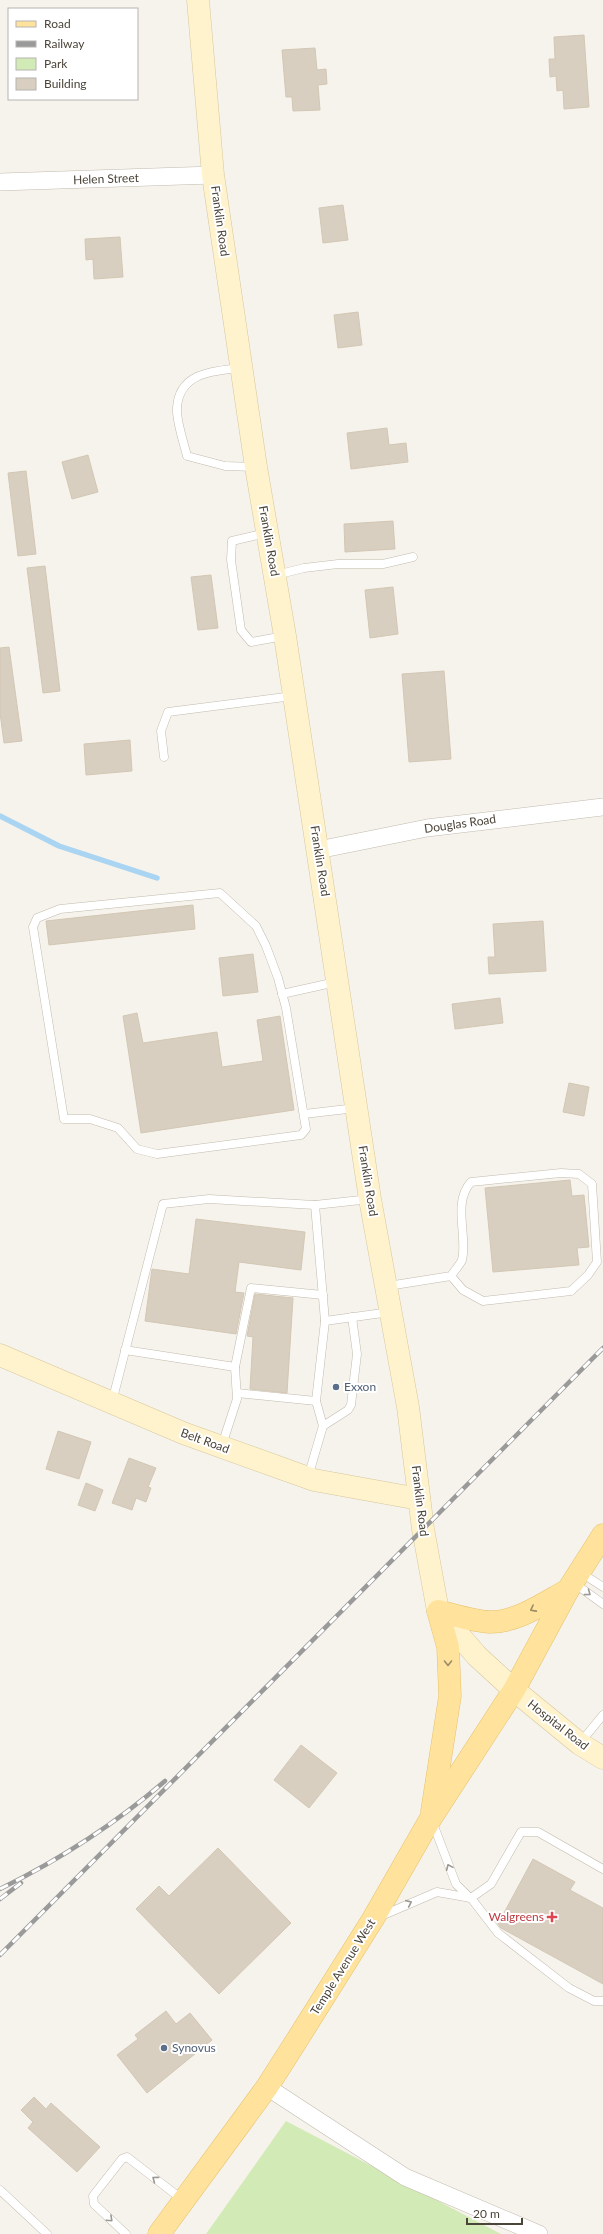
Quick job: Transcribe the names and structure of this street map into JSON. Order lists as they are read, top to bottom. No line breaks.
{"streets":{"main road":["Franklin Road","Belt Road","Hospital Road","Temple Avenue West"],"street":["Helen Street","Douglas Road"]},"crossings":[["Helen Street","Franklin Road"],["Franklin Road","Douglas Road"],["Franklin Road","Belt Road"],["Hospital Road","Temple Avenue West"]],"places":{"other":["Exxon","Synovus"],"health":["Walgreens"]},"legend":["Road","Railway","Park","Building"],"scale_bar":"20 m"}
